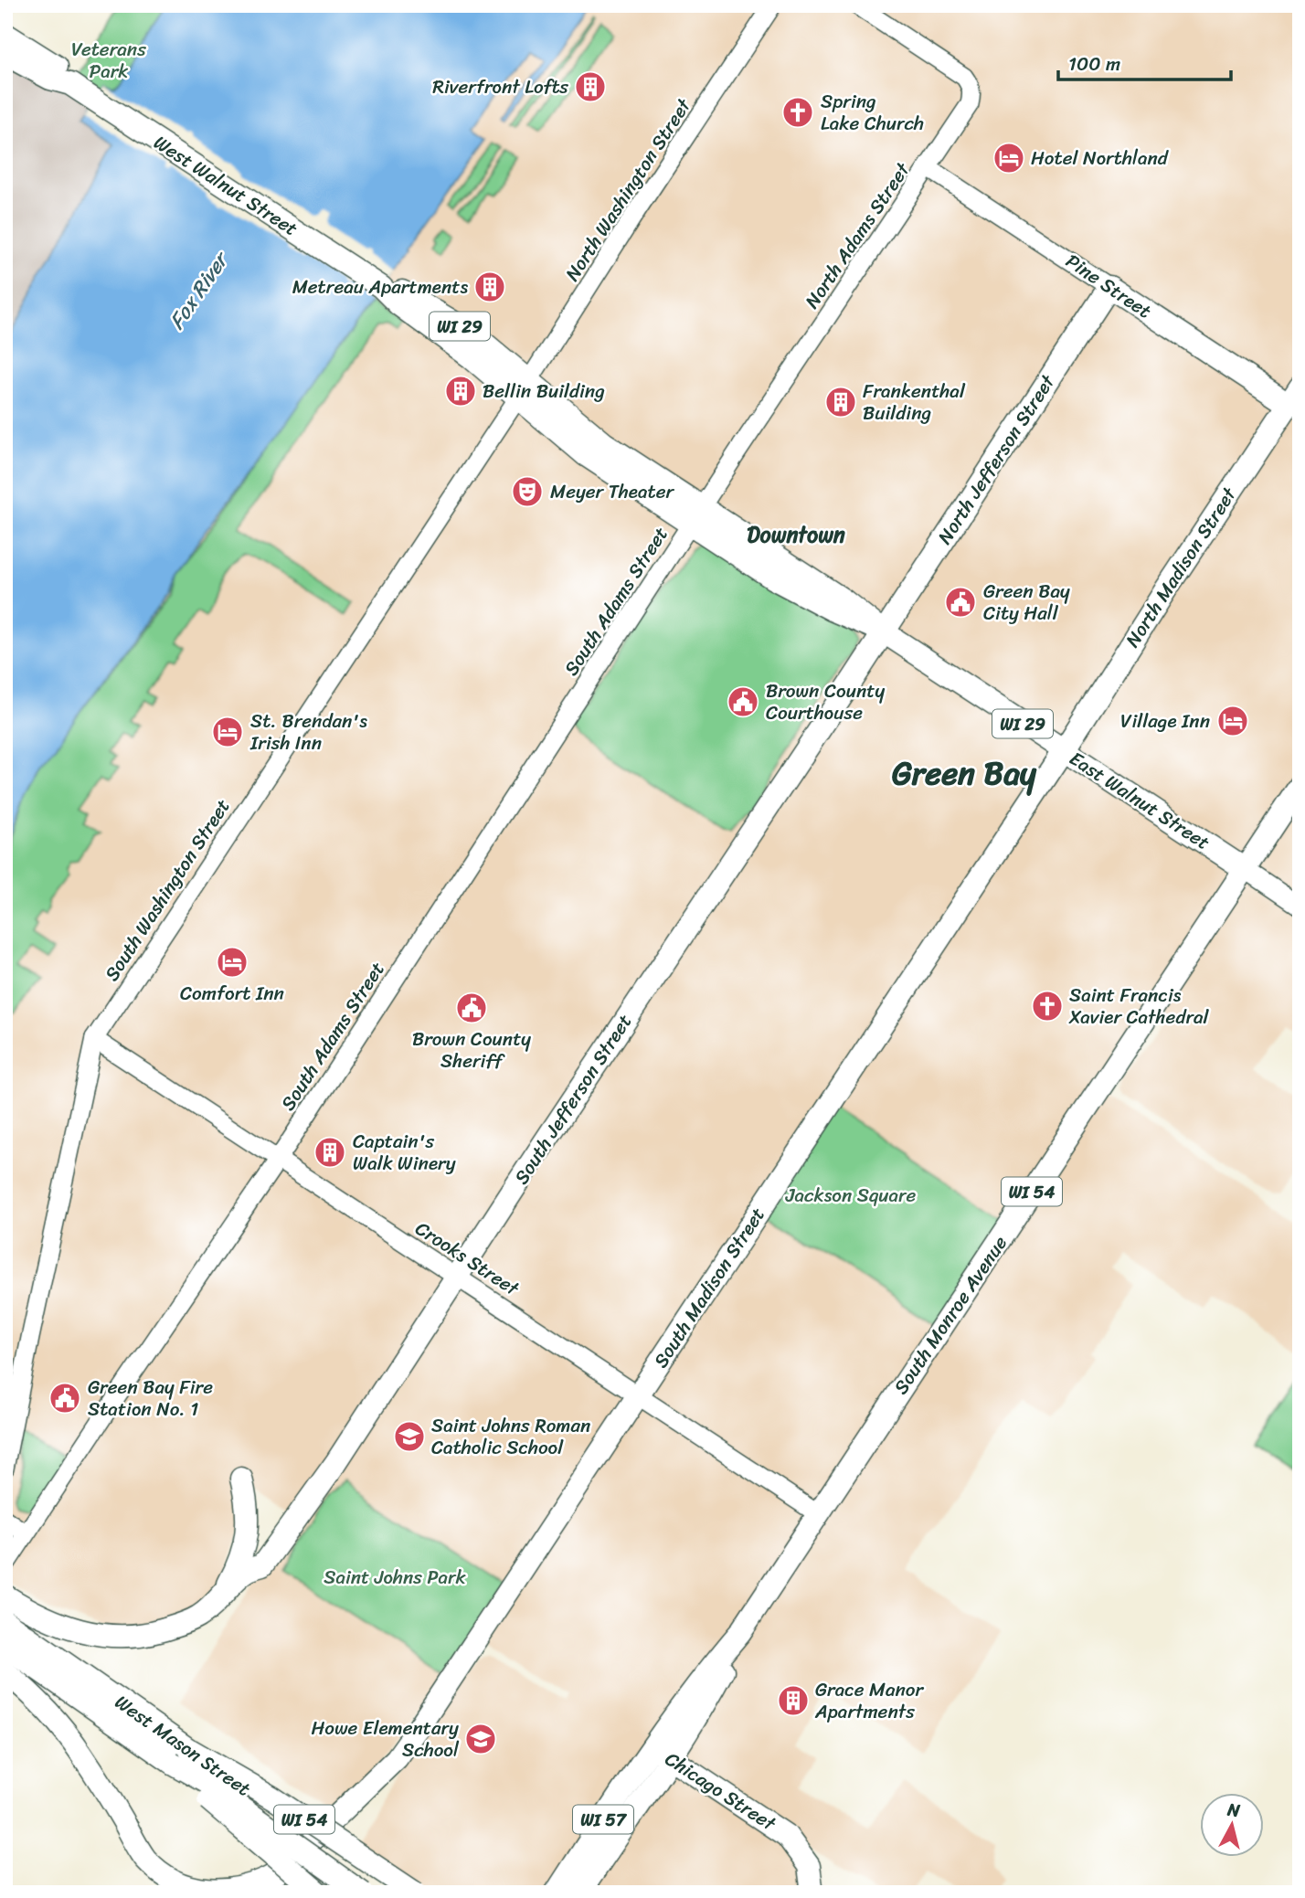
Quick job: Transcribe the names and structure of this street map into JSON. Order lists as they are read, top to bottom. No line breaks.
{"streets":{"main road":["West Walnut Street","Pine Street","WI 29","North Jefferson Street","North Madison Street","East Walnut Street","South Jefferson Street","WI 54","South Madison Street","South Monroe Avenue","West Mason Street","Chicago Street","WI 57"],"street":["North Washington Street","North Adams Street","South Adams Street","South Washington Street","Crooks Street"]},"crossings":[["West Walnut Street","East Walnut Street"],["North Washington Street","East Walnut Street"],["North Washington Street","South Washington Street"],["North Adams Street","Pine Street"],["North Adams Street","South Adams Street"],["North Adams Street","East Walnut Street"],["Pine Street","North Jefferson Street"],["Pine Street","North Madison Street"],["North Jefferson Street","East Walnut Street"],["North Jefferson Street","South Jefferson Street"],["North Madison Street","East Walnut Street"],["North Madison Street","South Madison Street"],["South Adams Street","East Walnut Street"],["South Adams Street","Crooks Street"],["East Walnut Street","South Washington Street"],["East Walnut Street","South Jefferson Street"],["East Walnut Street","South Madison Street"],["East Walnut Street","South Monroe Avenue"],["South Washington Street","Crooks Street"],["South Jefferson Street","Crooks Street"],["WI 54","West Mason Street"],["Crooks Street","South Madison Street"],["Crooks Street","South Monroe Avenue"],["South Monroe Avenue","Chicago Street"]],"districts":["Downtown","Green Bay"],"water":["Fox River"],"parks":["Veterans Park","Jackson Square","Saint Johns Park"],"places":{"building":["Riverfront Lofts","Metreau Apartments","Bellin Building","Frankenthal Building","Captain's Walk Winery","Grace Manor Apartments"],"church":["Spring Lake Church","Saint Francis Xavier Cathedral"],"hotel":["Hotel Northland","Village Inn","St. Brendan's Irish Inn","Comfort Inn"],"theatre":["Meyer Theater"],"public building":["Green Bay City Hall","Brown County Courthouse","Brown County Sheriff","Green Bay Fire Station No. 1"],"school or university":["Saint Johns Roman Catholic School","Howe Elementary School"]},"scale_bar":"100 m","north":"top"}
